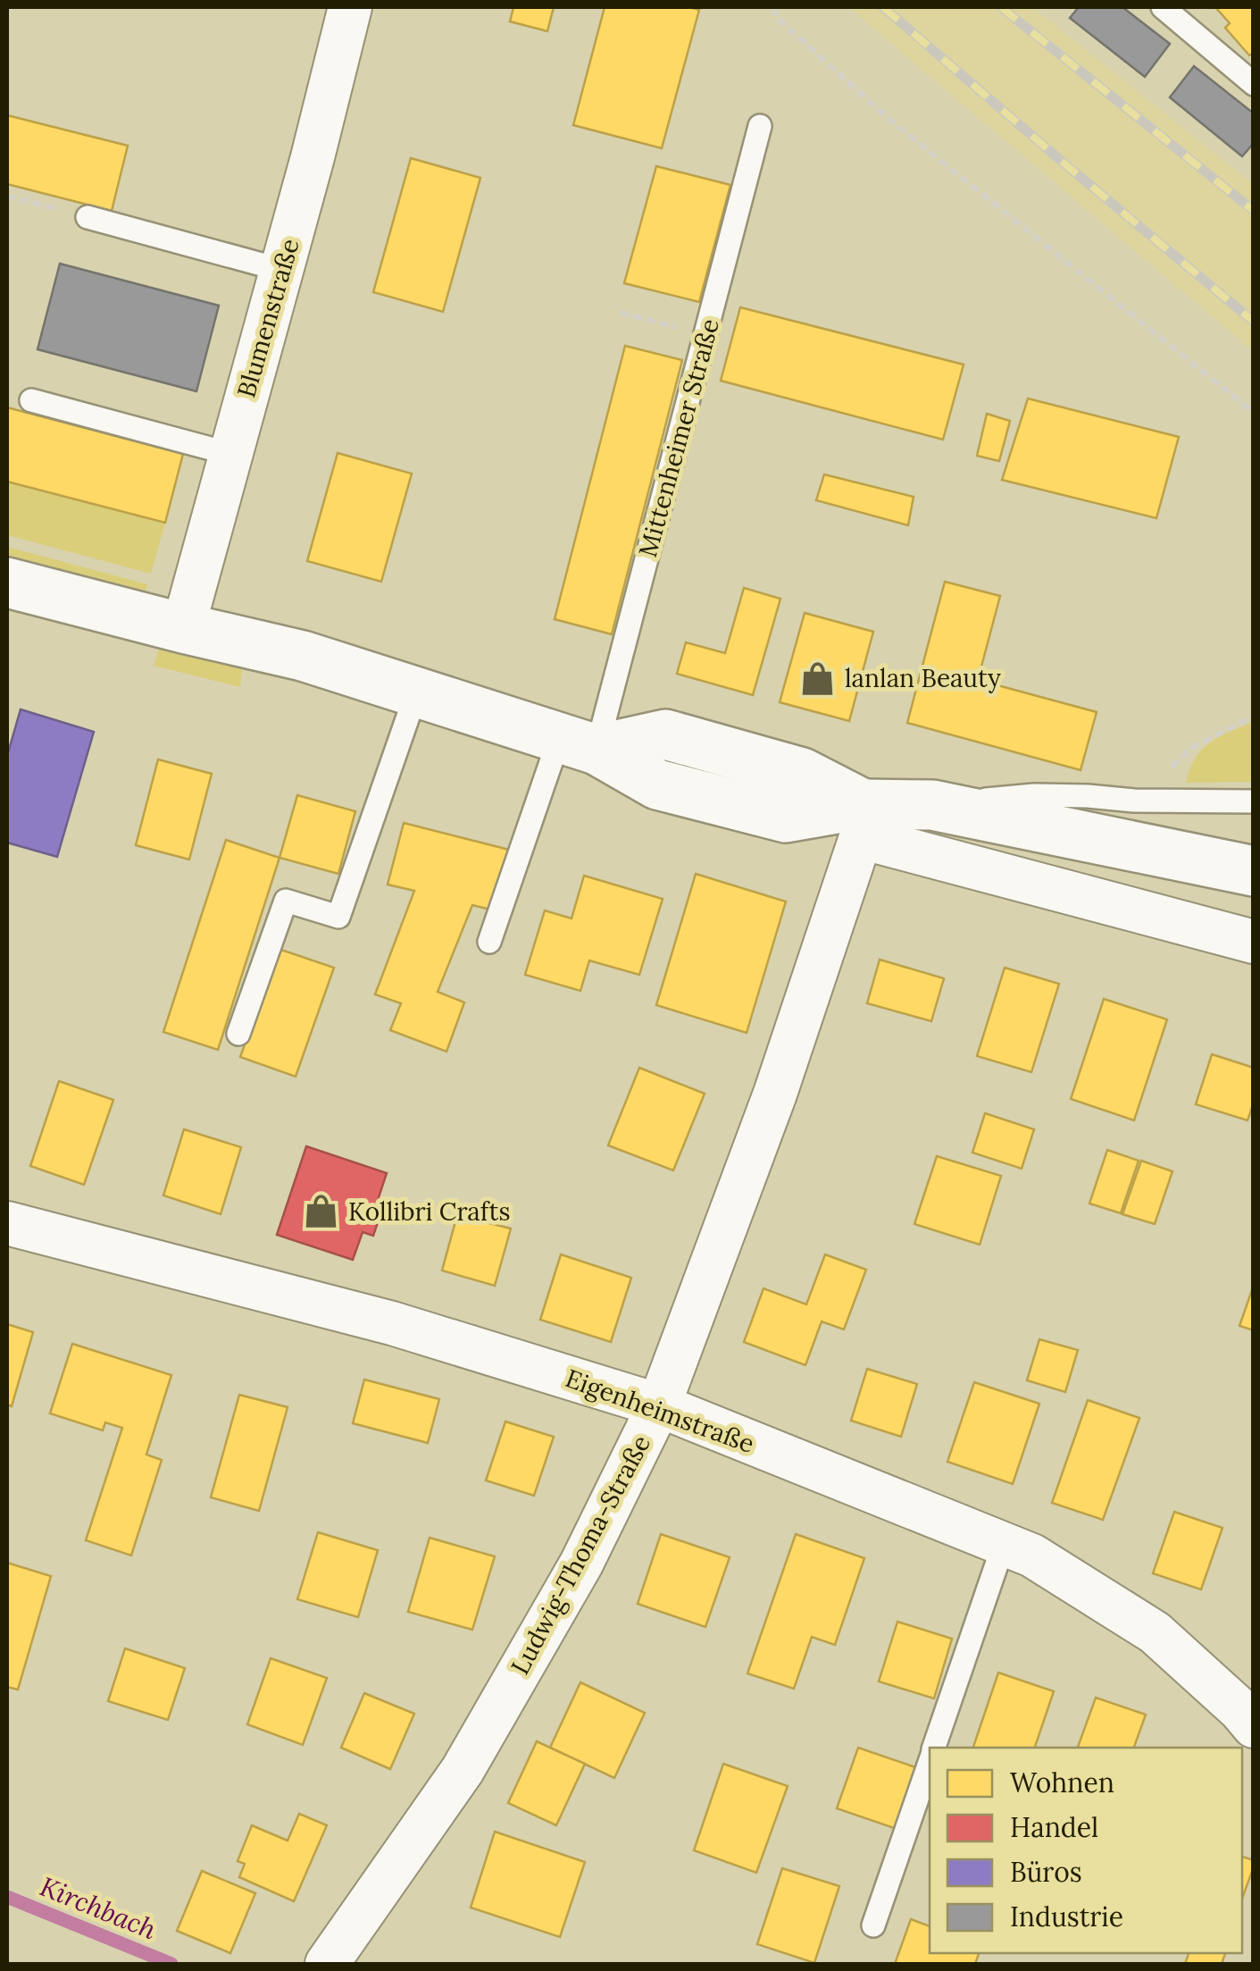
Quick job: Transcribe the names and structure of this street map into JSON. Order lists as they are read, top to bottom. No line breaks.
{"streets":{"street":["Blumenstraße","Eigenheimstraße","Ludwig-Thoma-Straße"],"lane":["Mittenheimer Straße"]},"crossings":[["Eigenheimstraße","Ludwig-Thoma-Straße"]],"water":["Kirchbach"],"places":{"shop":["lanlan Beauty","Kollibri Crafts"]},"legend":["Wohnen","Handel","Büros","Industrie"]}
